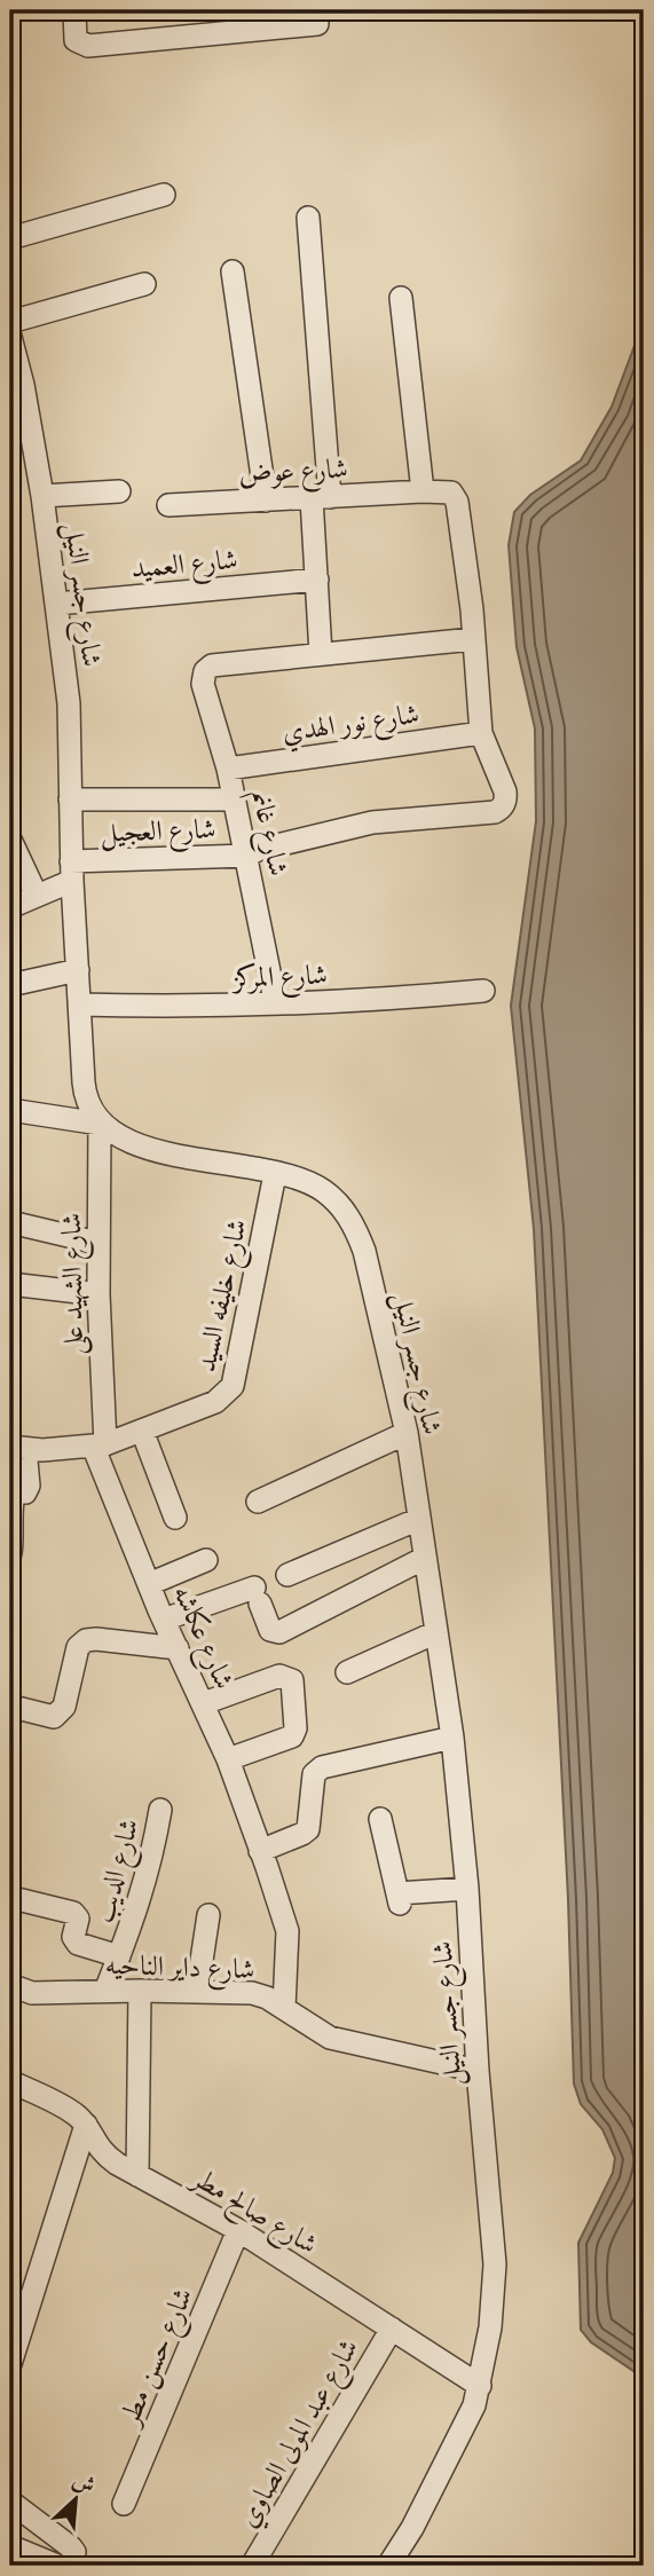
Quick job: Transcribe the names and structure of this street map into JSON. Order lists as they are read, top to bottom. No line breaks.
{"streets":{"street":["شارع عوض","شارع العميد","شارع جسر النيل","شارع نور الهدي","شارع العجيل","شارع غانم","شارع المركز","شارع الشهيد على","شارع خليفه السيد","شارع عكاشه","شارع الديب","شارع داير الناحيه","شارع صالح مطر","شارع حسن مطر","شارع عبد المولى الصاوي"]},"crossings":[["شارع العميد","شارع جسر النيل"],["شارع جسر النيل","شارع العجيل"],["شارع جسر النيل","شارع المركز"],["شارع جسر النيل","شارع الشهيد على"],["شارع جسر النيل","شارع خليفه السيد"],["شارع جسر النيل","شارع داير الناحيه"],["شارع جسر النيل","شارع صالح مطر"],["شارع نور الهدي","شارع العجيل"],["شارع نور الهدي","شارع غانم"],["شارع العجيل","شارع غانم"],["شارع الشهيد على","شارع خليفه السيد"],["شارع الشهيد على","شارع عكاشه"],["شارع خليفه السيد","شارع عكاشه"],["شارع عكاشه","شارع داير الناحيه"],["شارع الديب","شارع داير الناحيه"],["شارع صالح مطر","شارع حسن مطر"],["شارع صالح مطر","شارع عبد المولى الصاوي"]],"north":"top right"}
